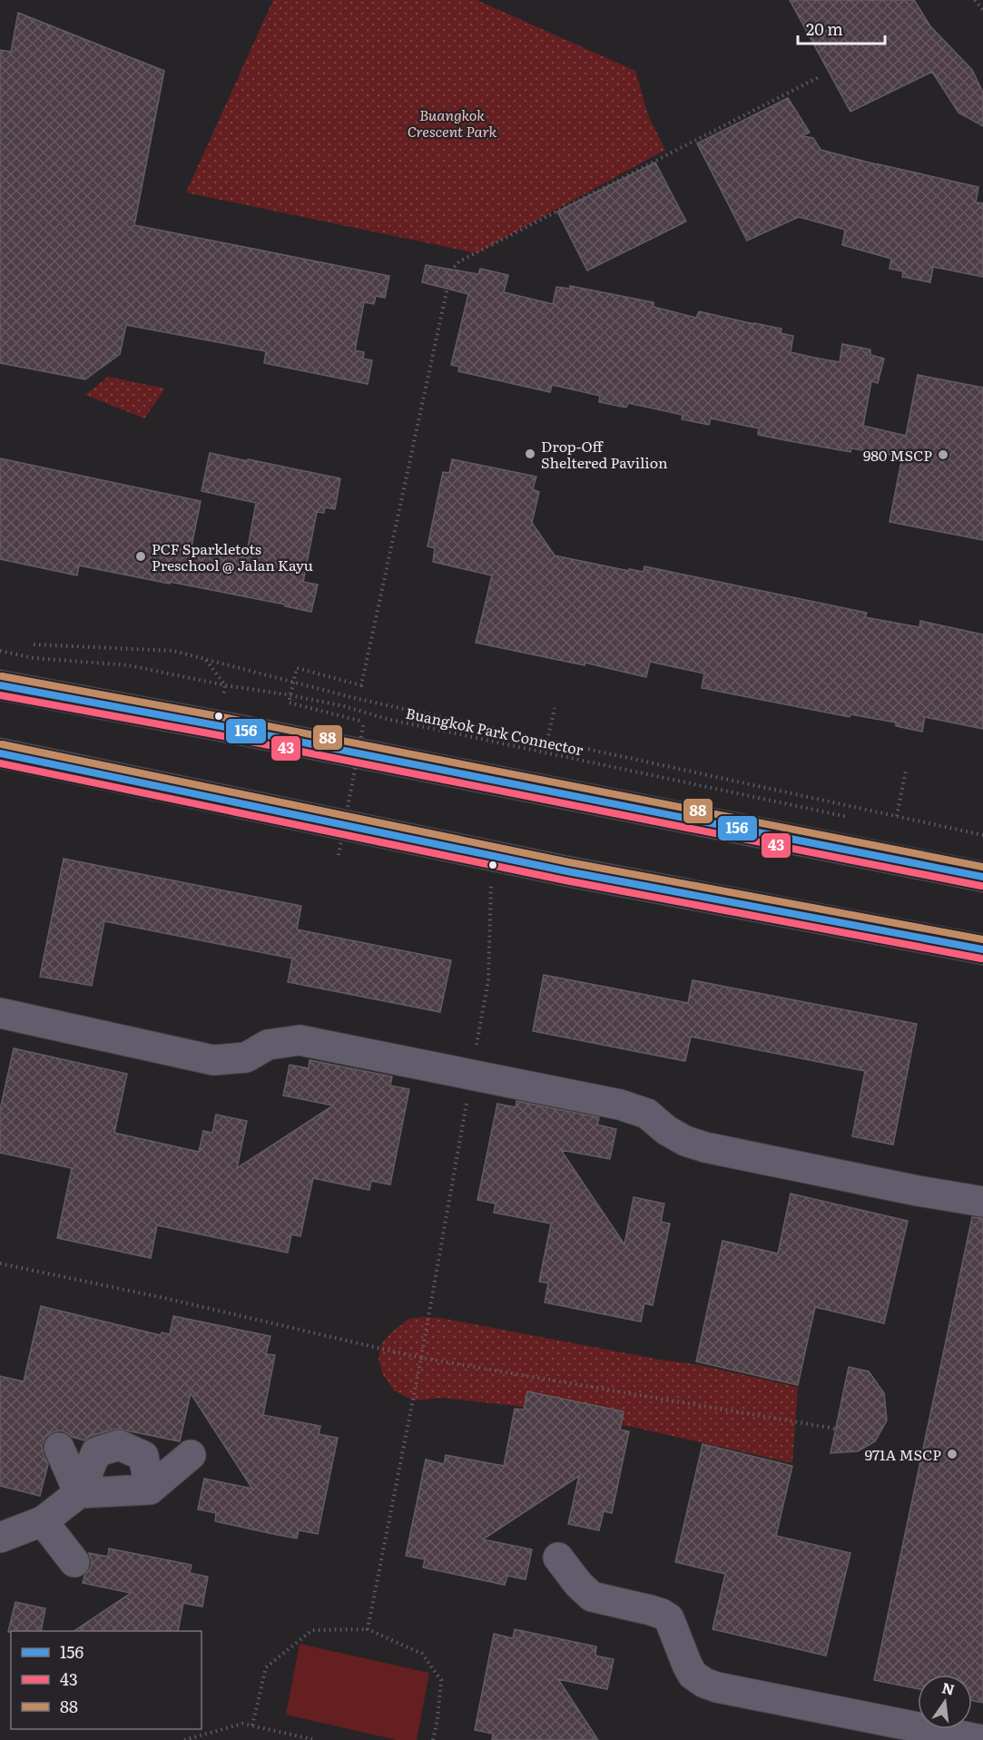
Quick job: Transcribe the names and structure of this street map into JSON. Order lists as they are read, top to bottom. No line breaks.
{"streets":{"path":["Buangkok Park Connector"]},"parks":["Buangkok Crescent Park"],"places":["Drop-Off Sheltered Pavilion","980 MSCP","PCF Sparkletots Preschool @ Jalan Kayu","971A MSCP"],"lines":["transit line 88","transit line 156","transit line 43"],"legend":["156","43","88"],"scale_bar":"20 m","north":"top"}
